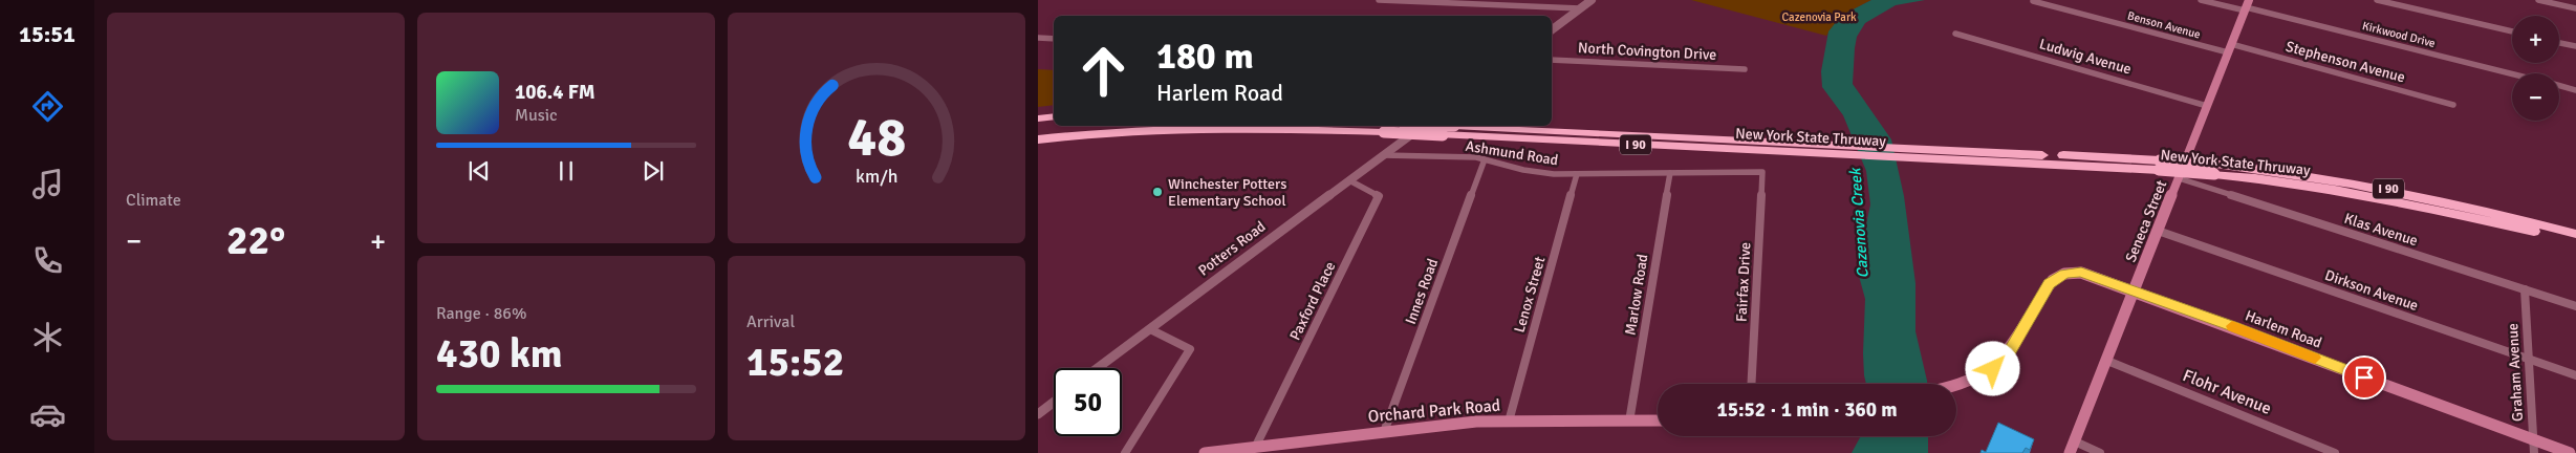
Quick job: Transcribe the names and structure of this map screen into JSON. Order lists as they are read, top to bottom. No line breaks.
{"streets":{"highway":["New York State Thruway","I 90"],"main road":["Seneca Street","Harlem Road","Orchard Park Road"],"street":["Benson Avenue","Kirkwood Drive","North Covington Drive","Ludwig Avenue","Stephenson Avenue","Ashmund Road","Klas Avenue","Potters Road","Fairfax Drive","Dirkson Avenue","Innes Road","Lenox Street","Marlow Road","Paxford Place","Graham Avenue","Flohr Avenue"]},"crossings":[["Benson Avenue","Stephenson Avenue"],["Benson Avenue","Seneca Street"],["Kirkwood Drive","Seneca Street"],["Ludwig Avenue","Seneca Street"],["Stephenson Avenue","Seneca Street"],["Ashmund Road","Potters Road"],["Ashmund Road","Fairfax Drive"],["Ashmund Road","Innes Road"],["Ashmund Road","Lenox Street"],["Ashmund Road","Marlow Road"],["Seneca Street","Klas Avenue"],["Seneca Street","Dirkson Avenue"],["Seneca Street","Harlem Road"],["Seneca Street","Flohr Avenue"],["Klas Avenue","Graham Avenue"],["Potters Road","Paxford Place"],["Dirkson Avenue","Graham Avenue"],["Innes Road","Orchard Park Road"],["Lenox Street","Orchard Park Road"],["Marlow Road","Orchard Park Road"],["Paxford Place","Orchard Park Road"],["Harlem Road","Graham Avenue"]],"water":["Cazenovia Creek"],"parks":["Cazenovia Park"],"places":["Winchester Potters Elementary School"],"page":{"tabs":"15:51","tile":["Climate",["Range · 86%","430 km"],["Arrival","15:52"]],"map_buttons":["+","−"],"turn":["180 m","Harlem Road"],"song":["106.4 FM","Music"],"heat":["−","22°","+"],"limit":"50","trip":"15:52 · 1 min · 360 m","gauge":["48","km/h"]}}
